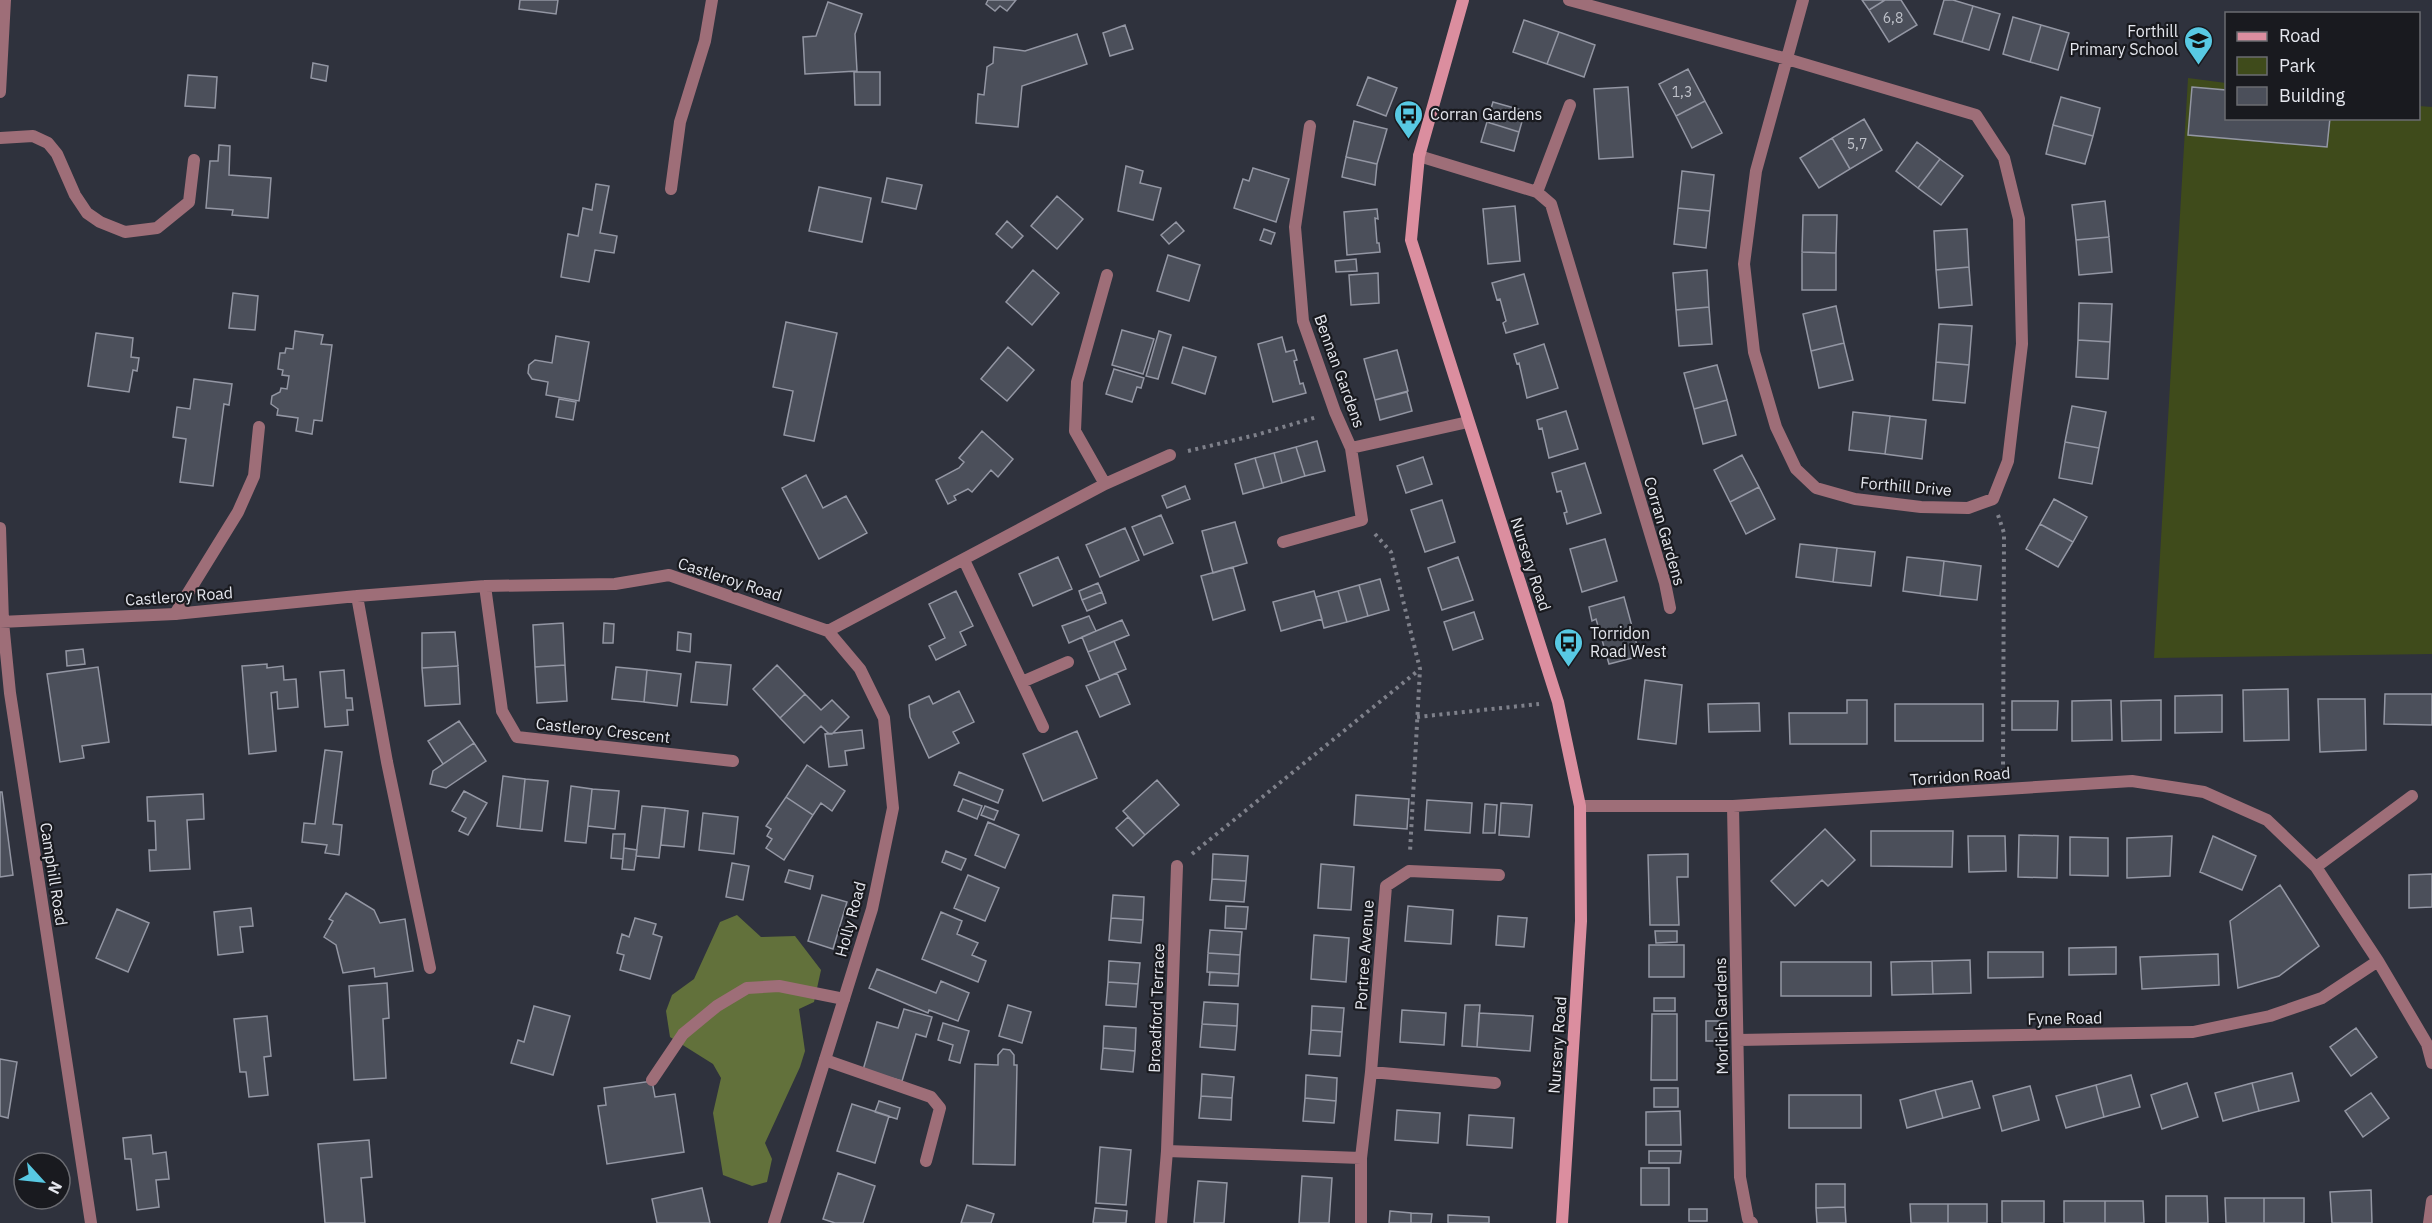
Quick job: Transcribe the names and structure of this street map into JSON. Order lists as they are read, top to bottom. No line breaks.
{"streets":{"street":["Bennan Gardens","Forthill Drive","Corran Gardens","Nursery Road","Castleroy Road","Castleroy Crescent","Torridon Road","Camphill Road","Holly Road","Portree Avenue","Broadford Terrace","Morlich Gardens","Fyne Road"]},"crossings":[["Bennan Gardens","Nursery Road"],["Nursery Road","Torridon Road"],["Castleroy Road","Castleroy Crescent"],["Castleroy Road","Camphill Road"],["Castleroy Road","Holly Road"],["Torridon Road","Morlich Gardens"],["Torridon Road","Fyne Road"],["Morlich Gardens","Fyne Road"]],"places":{"school or university":["Forthill Primary School"],"bus stop":["Corran Gardens","Torridon Road West"]},"house_numbers":["6,8","1,3","5,7"],"legend":["Road","Park","Building"],"north":"bottom right"}
